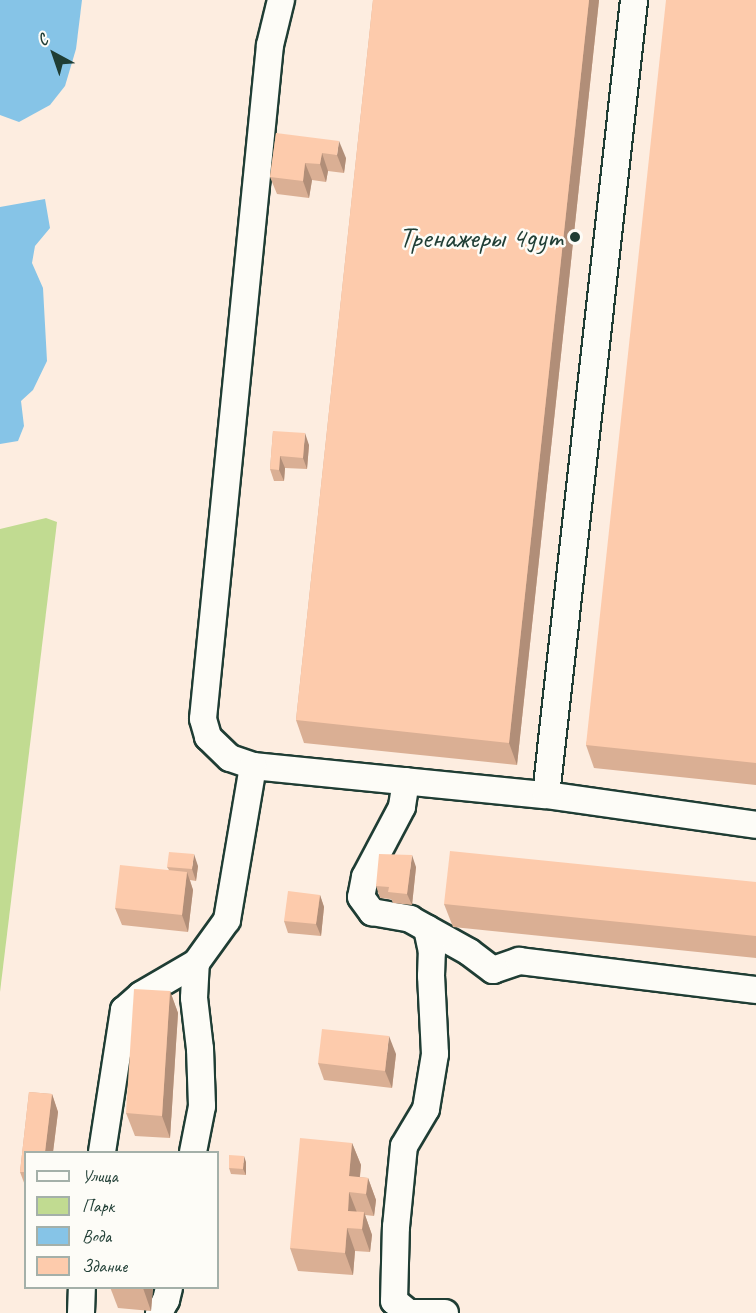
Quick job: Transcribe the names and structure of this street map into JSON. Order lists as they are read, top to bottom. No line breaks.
{"places":["Тренажеры 4gym"],"legend":["Улица","Парк","Вода","Здание"],"north":"top left"}
